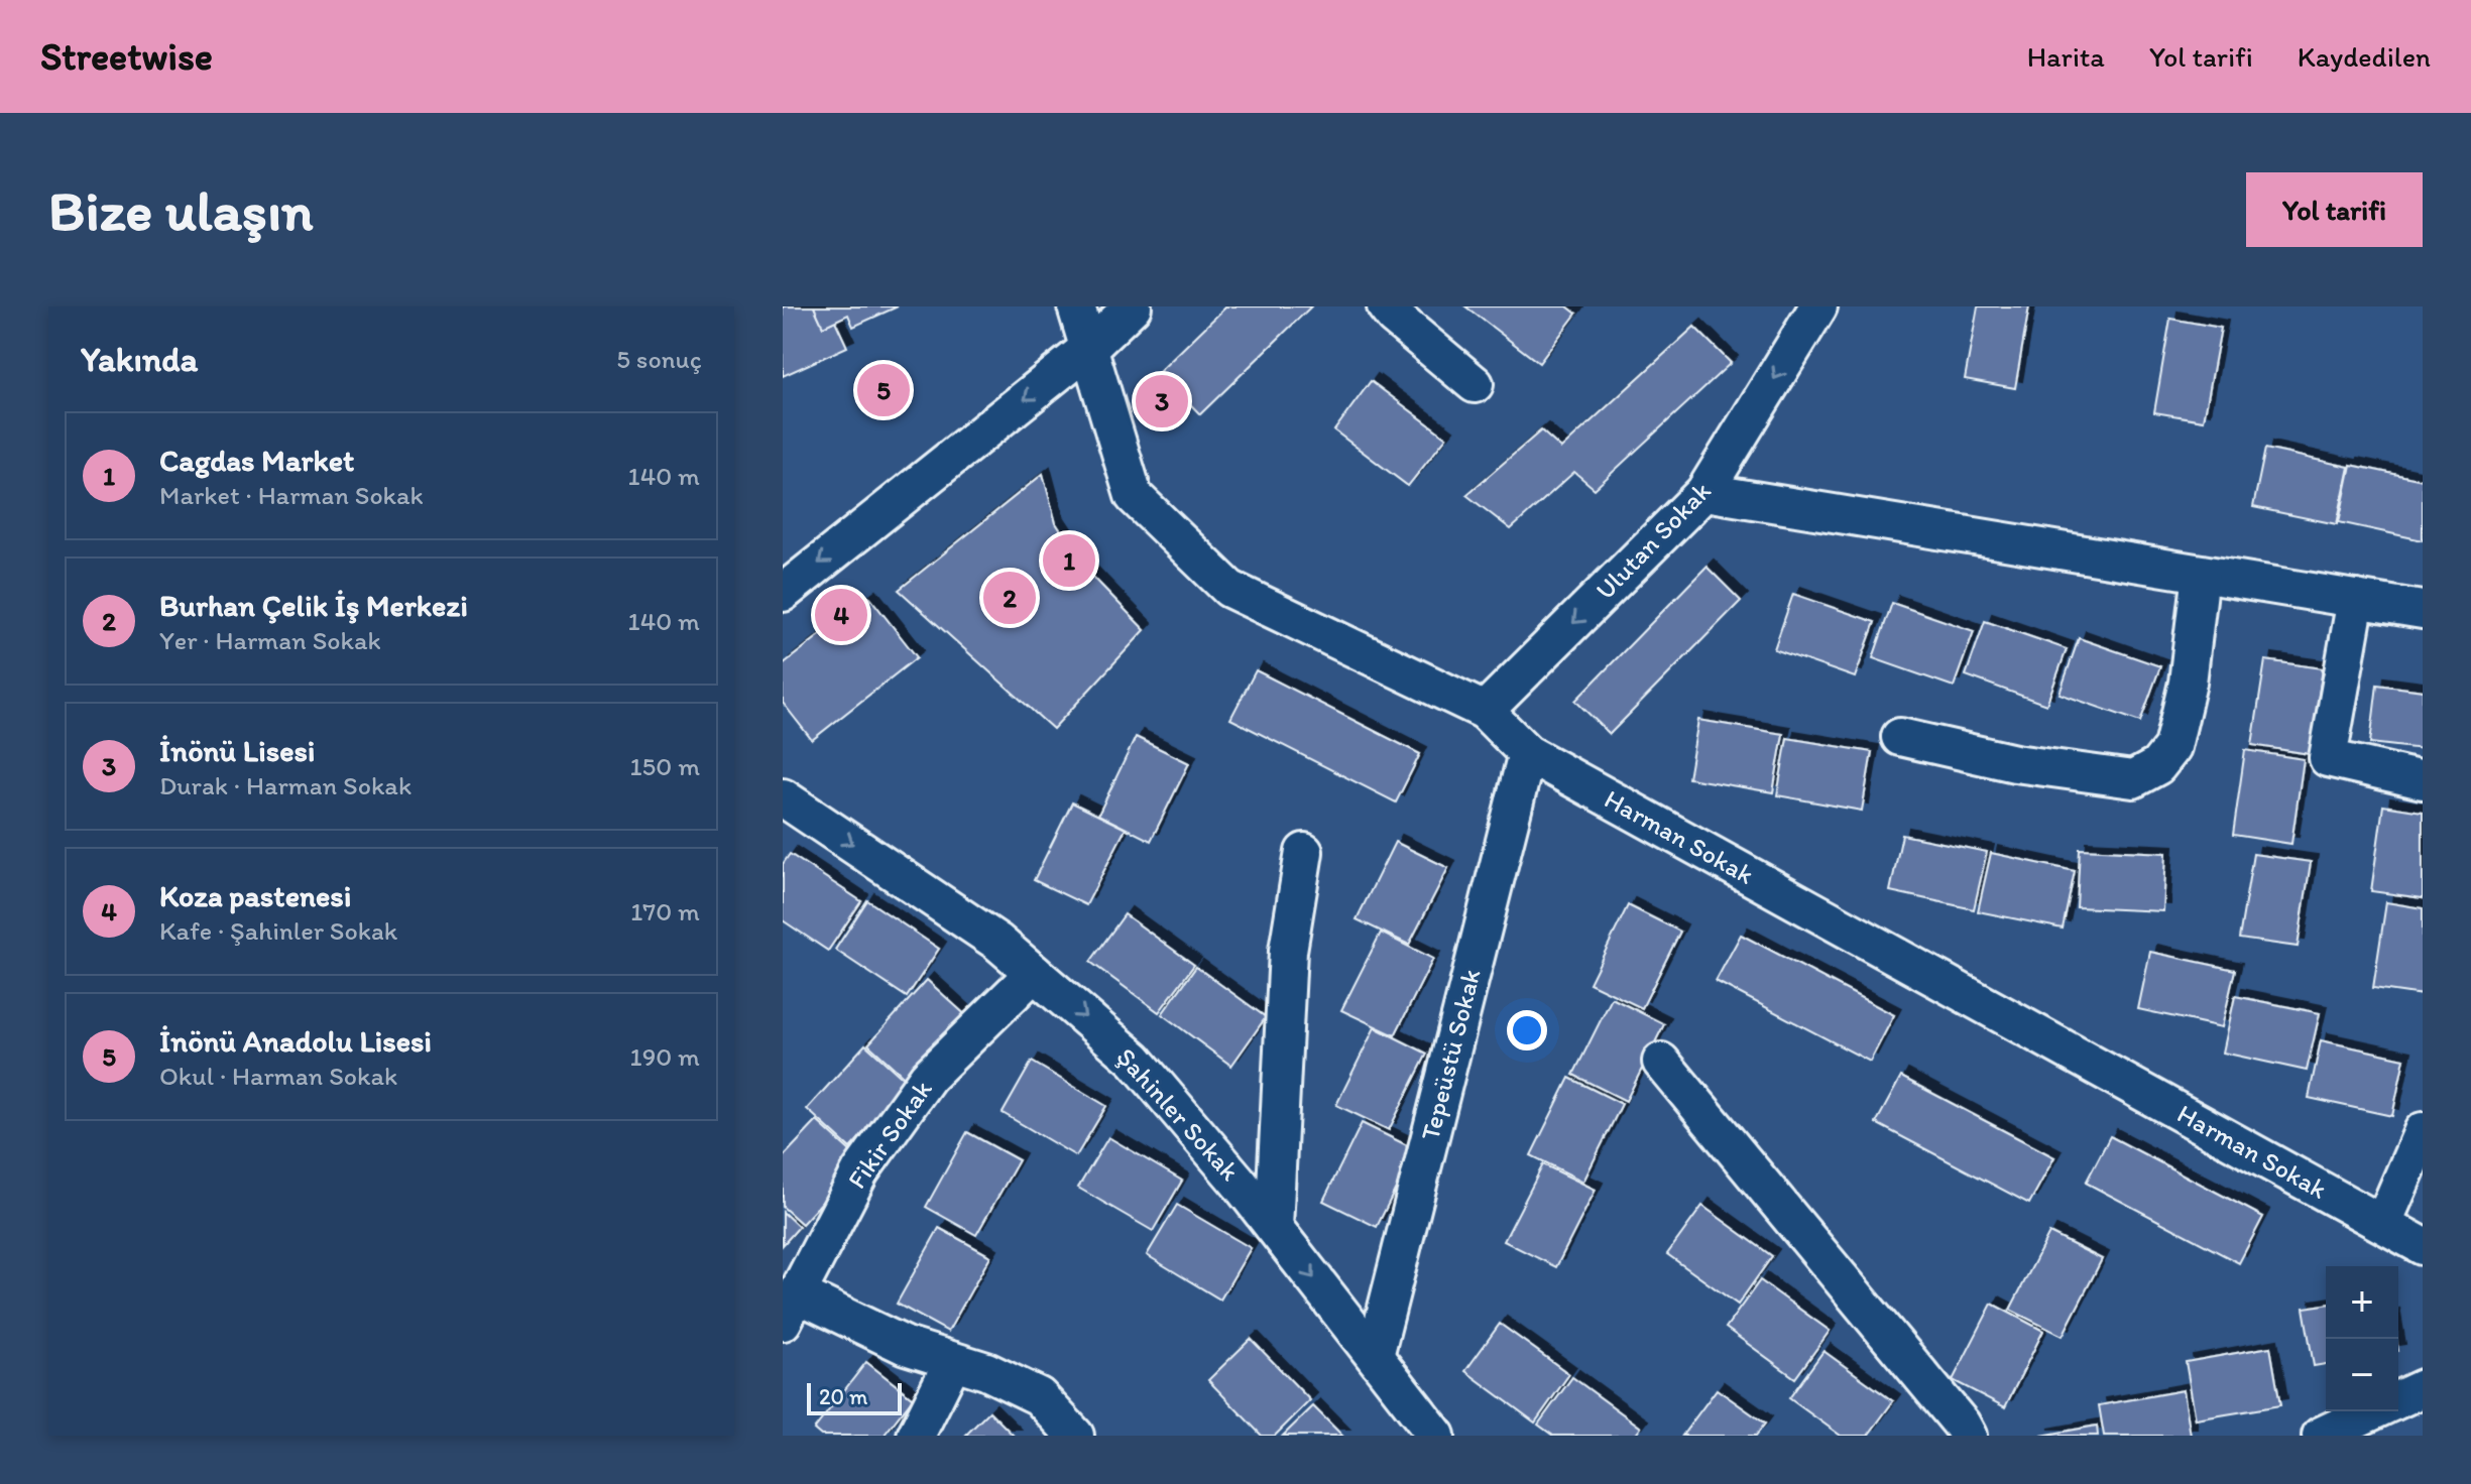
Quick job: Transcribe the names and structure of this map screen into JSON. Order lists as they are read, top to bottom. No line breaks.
{"streets":{"street":["Ulutan Sokak","Harman Sokak","Tepeüstü Sokak","Şahinler Sokak","Fikir Sokak"]},"crossings":[["Ulutan Sokak","Harman Sokak"],["Harman Sokak","Tepeüstü Sokak"],["Tepeüstü Sokak","Şahinler Sokak"],["Şahinler Sokak","Fikir Sokak"]],"one_way":["Ulutan Sokak","Şahinler Sokak"],"scale_bar":"20 m","page":{"header":"Streetwise","nav":["Harita","Yol tarifi","Kaydedilen"],"buttons":"Yol tarifi","title":"Bize ulaşın","heading":["Yakında","5 sonuç"],"pins":["5","3","1","2","4"],"list":[{"mark":"1","name":"Cagdas Market","note":"Market · Harman Sokak","value":"140 m"},{"mark":"2","name":"Burhan Çelik İş Merkezi","note":"Yer · Harman Sokak","value":"140 m"},{"mark":"3","name":"İnönü Lisesi","note":"Durak · Harman Sokak","value":"150 m"},{"mark":"4","name":"Koza pastenesi","note":"Kafe · Şahinler Sokak","value":"170 m"},{"mark":"5","name":"İnönü Anadolu Lisesi","note":"Okul · Harman Sokak","value":"190 m"}],"map_buttons":["+","−"],"scale":"20 m"}}
